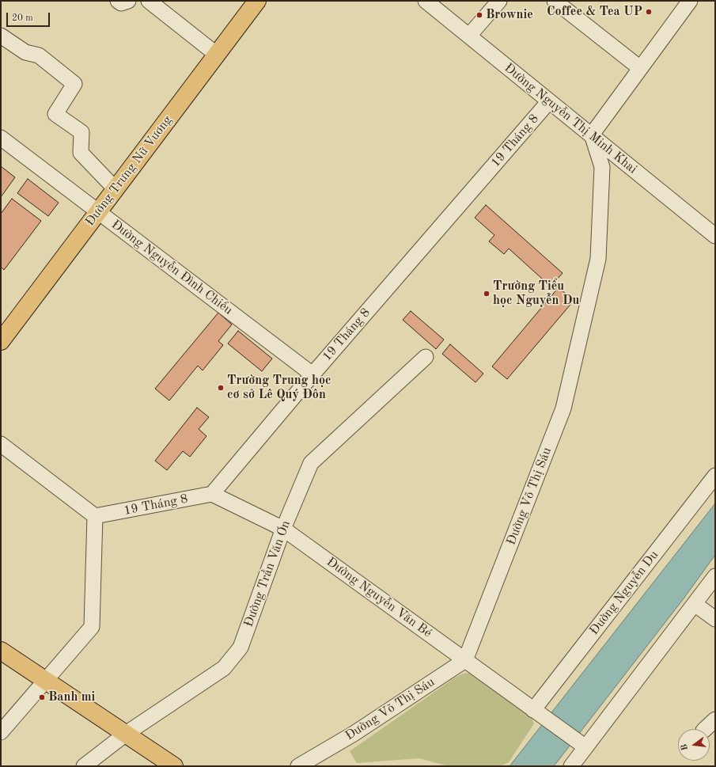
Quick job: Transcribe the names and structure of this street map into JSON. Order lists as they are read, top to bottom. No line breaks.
{"streets":{"main road":["Đường Trưng Nữ Vương"],"street":["Đường Nguyễn Thị Minh Khai","19 Tháng 8","Đường Nguyễn Đình Chiểu","Đường Võ Thị Sáu","Đường Trần Văn Ơn","Đường Nguyễn Du","Đường Nguyễn Văn Bé"]},"crossings":[["Đường Nguyễn Thị Minh Khai","19 Tháng 8"],["Đường Nguyễn Thị Minh Khai","Đường Võ Thị Sáu"],["19 Tháng 8","Đường Nguyễn Đình Chiểu"],["19 Tháng 8","Đường Nguyễn Văn Bé"],["Đường Trưng Nữ Vương","Đường Nguyễn Đình Chiểu"],["Đường Võ Thị Sáu","Đường Nguyễn Văn Bé"],["Đường Trần Văn Ơn","Đường Nguyễn Văn Bé"],["Đường Nguyễn Du","Đường Nguyễn Văn Bé"]],"places":["Coffee & Tea UP","Brownie","Trường Tiểu học Nguyễn Du","Trường Trung học cơ sở Lê Quý Đôn","Banh mi"],"scale_bar":"20 m","north":"left"}
